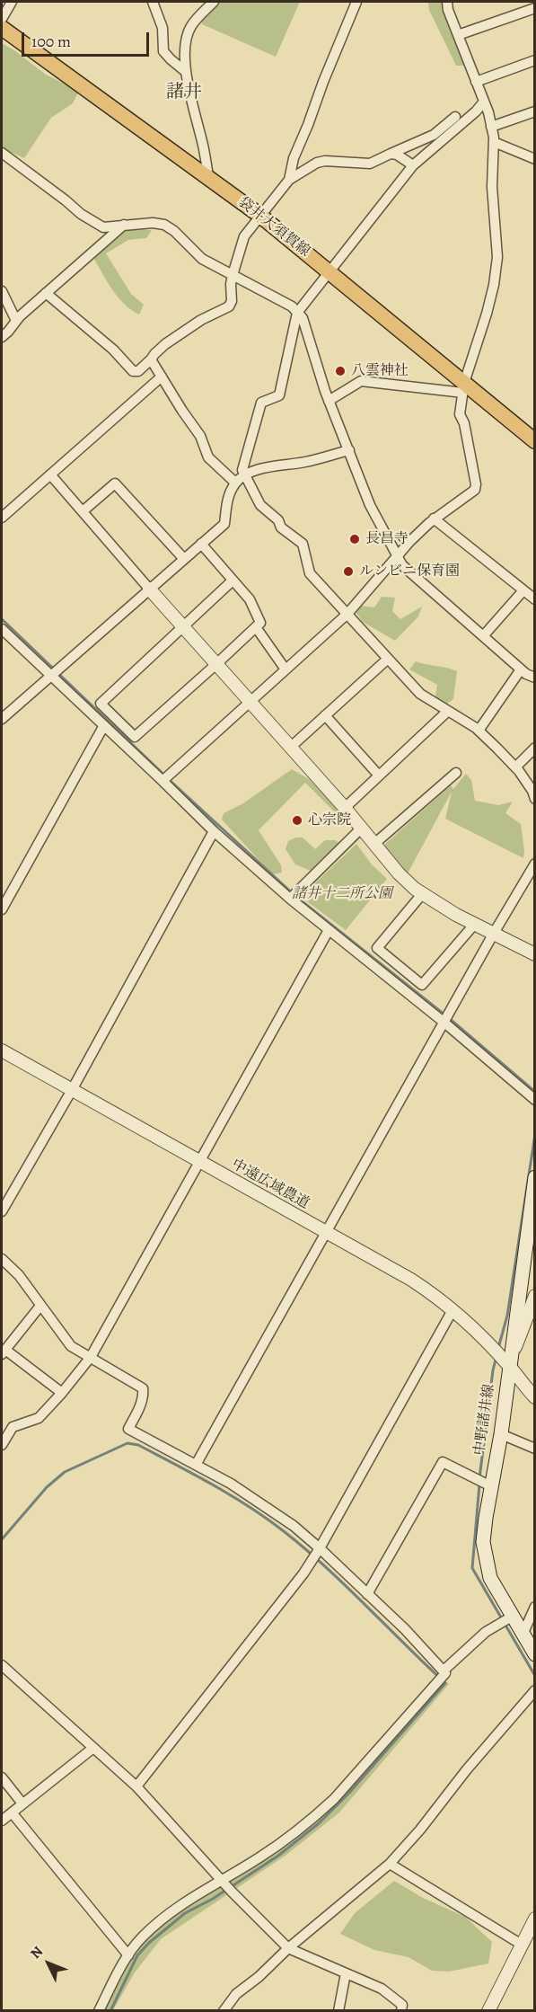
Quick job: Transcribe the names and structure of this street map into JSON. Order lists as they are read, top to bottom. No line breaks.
{"streets":{"main road":["袋井大須賀線","中野諸井線"],"street":["中遠広域農道"]},"crossings":[["中遠広域農道","中野諸井線"]],"districts":["諸井"],"parks":["諸井十二所公園"],"places":["八雲神社","長昌寺","ルンビニ保育園","心宗院"],"scale_bar":"100 m","north":"top left"}
